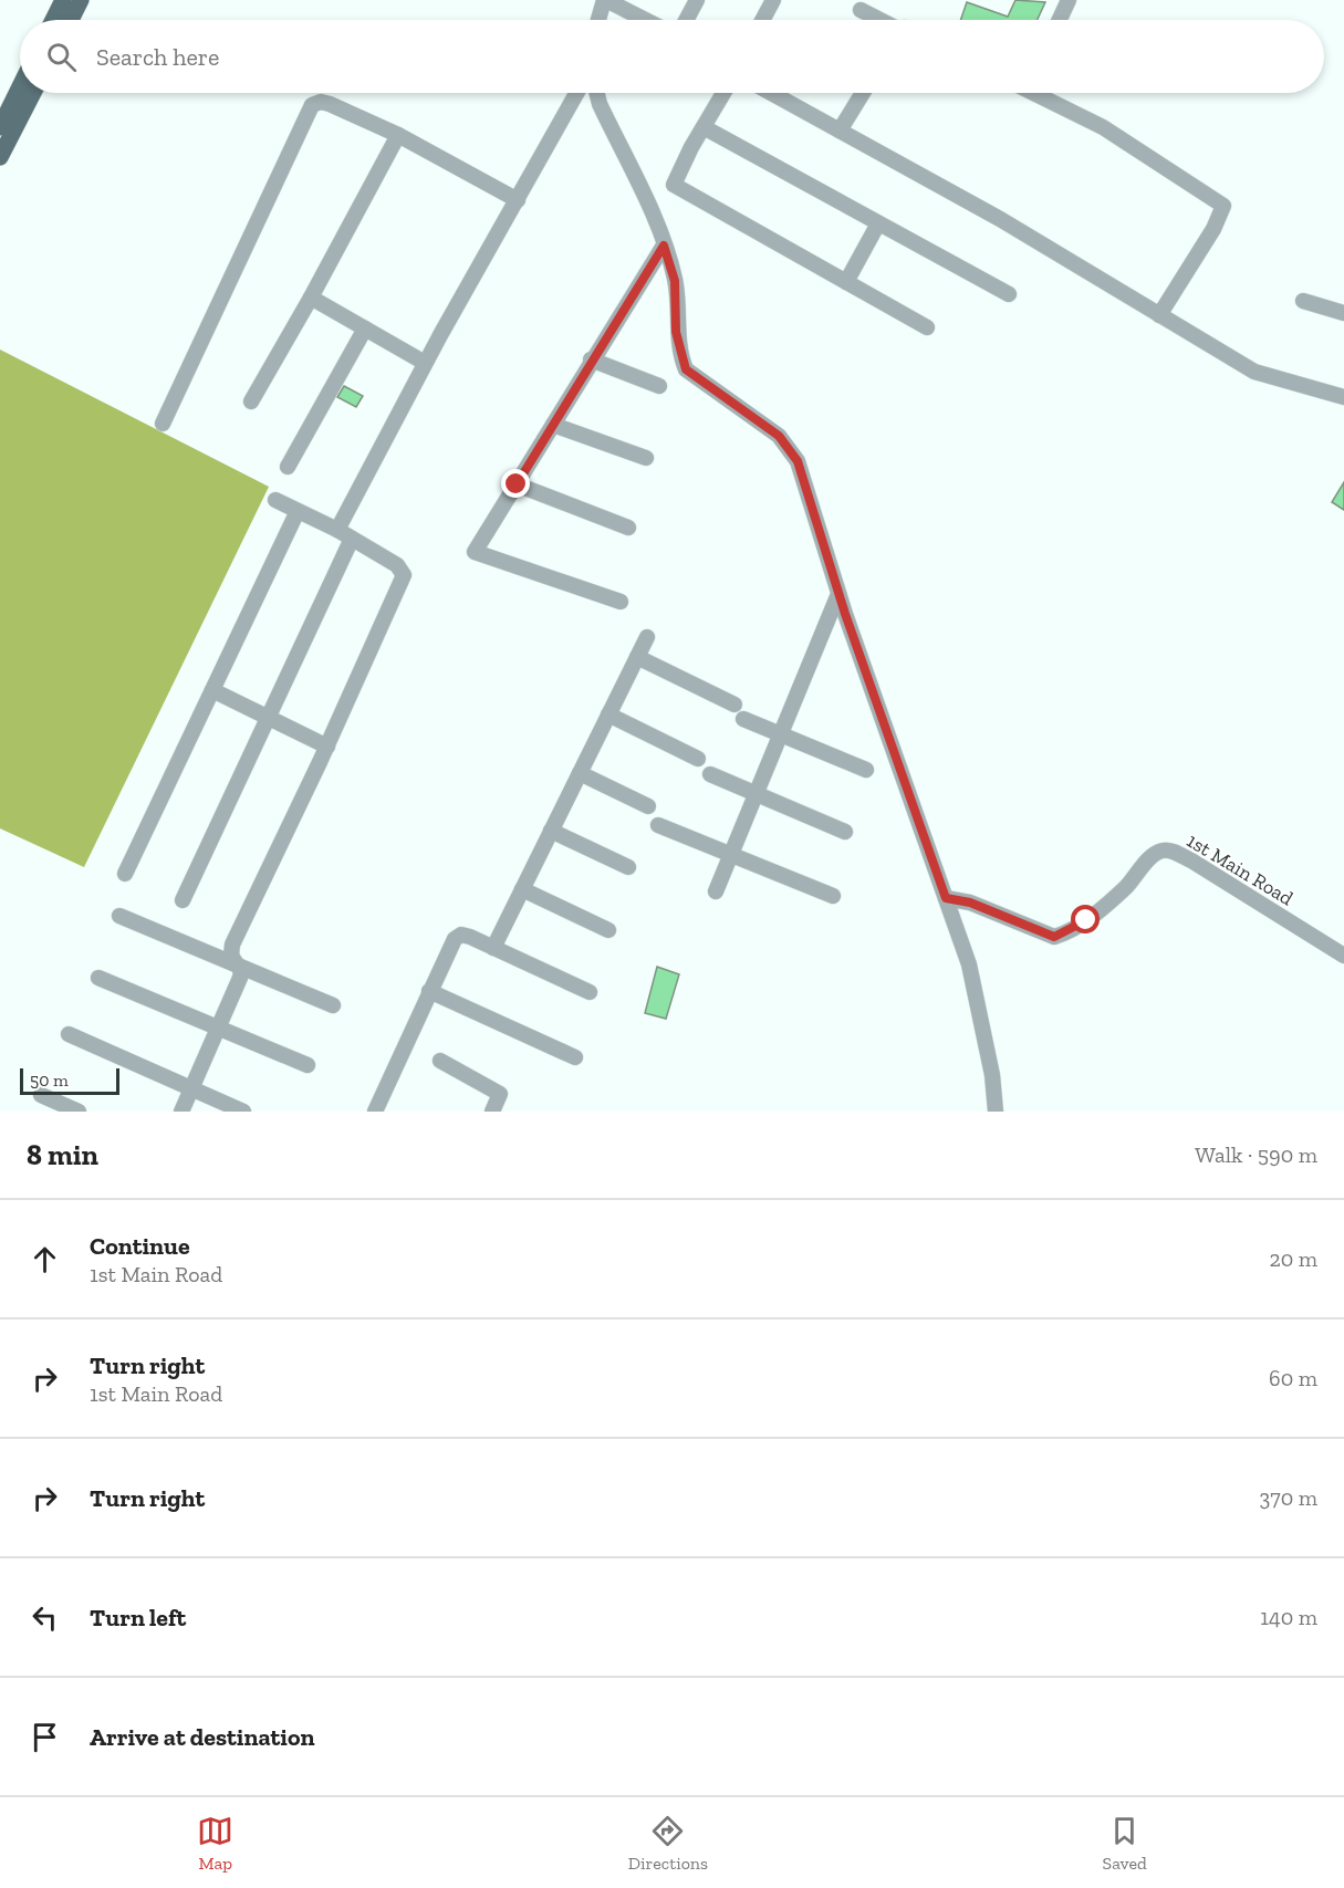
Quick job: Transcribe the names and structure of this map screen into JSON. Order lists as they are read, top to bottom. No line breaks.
{"streets":{"street":["1st Main Road"]},"scale_bar":"50 m","page":{"search":"Search here","scale":"50 m","heading":["8 min","Walk · 590 m"],"list":[["Continue","1st Main Road","20 m"],["Turn right","1st Main Road","60 m"],["Turn right","370 m"],["Turn left","140 m"],"Arrive at destination"],"nav":["Map","Directions","Saved"]}}
